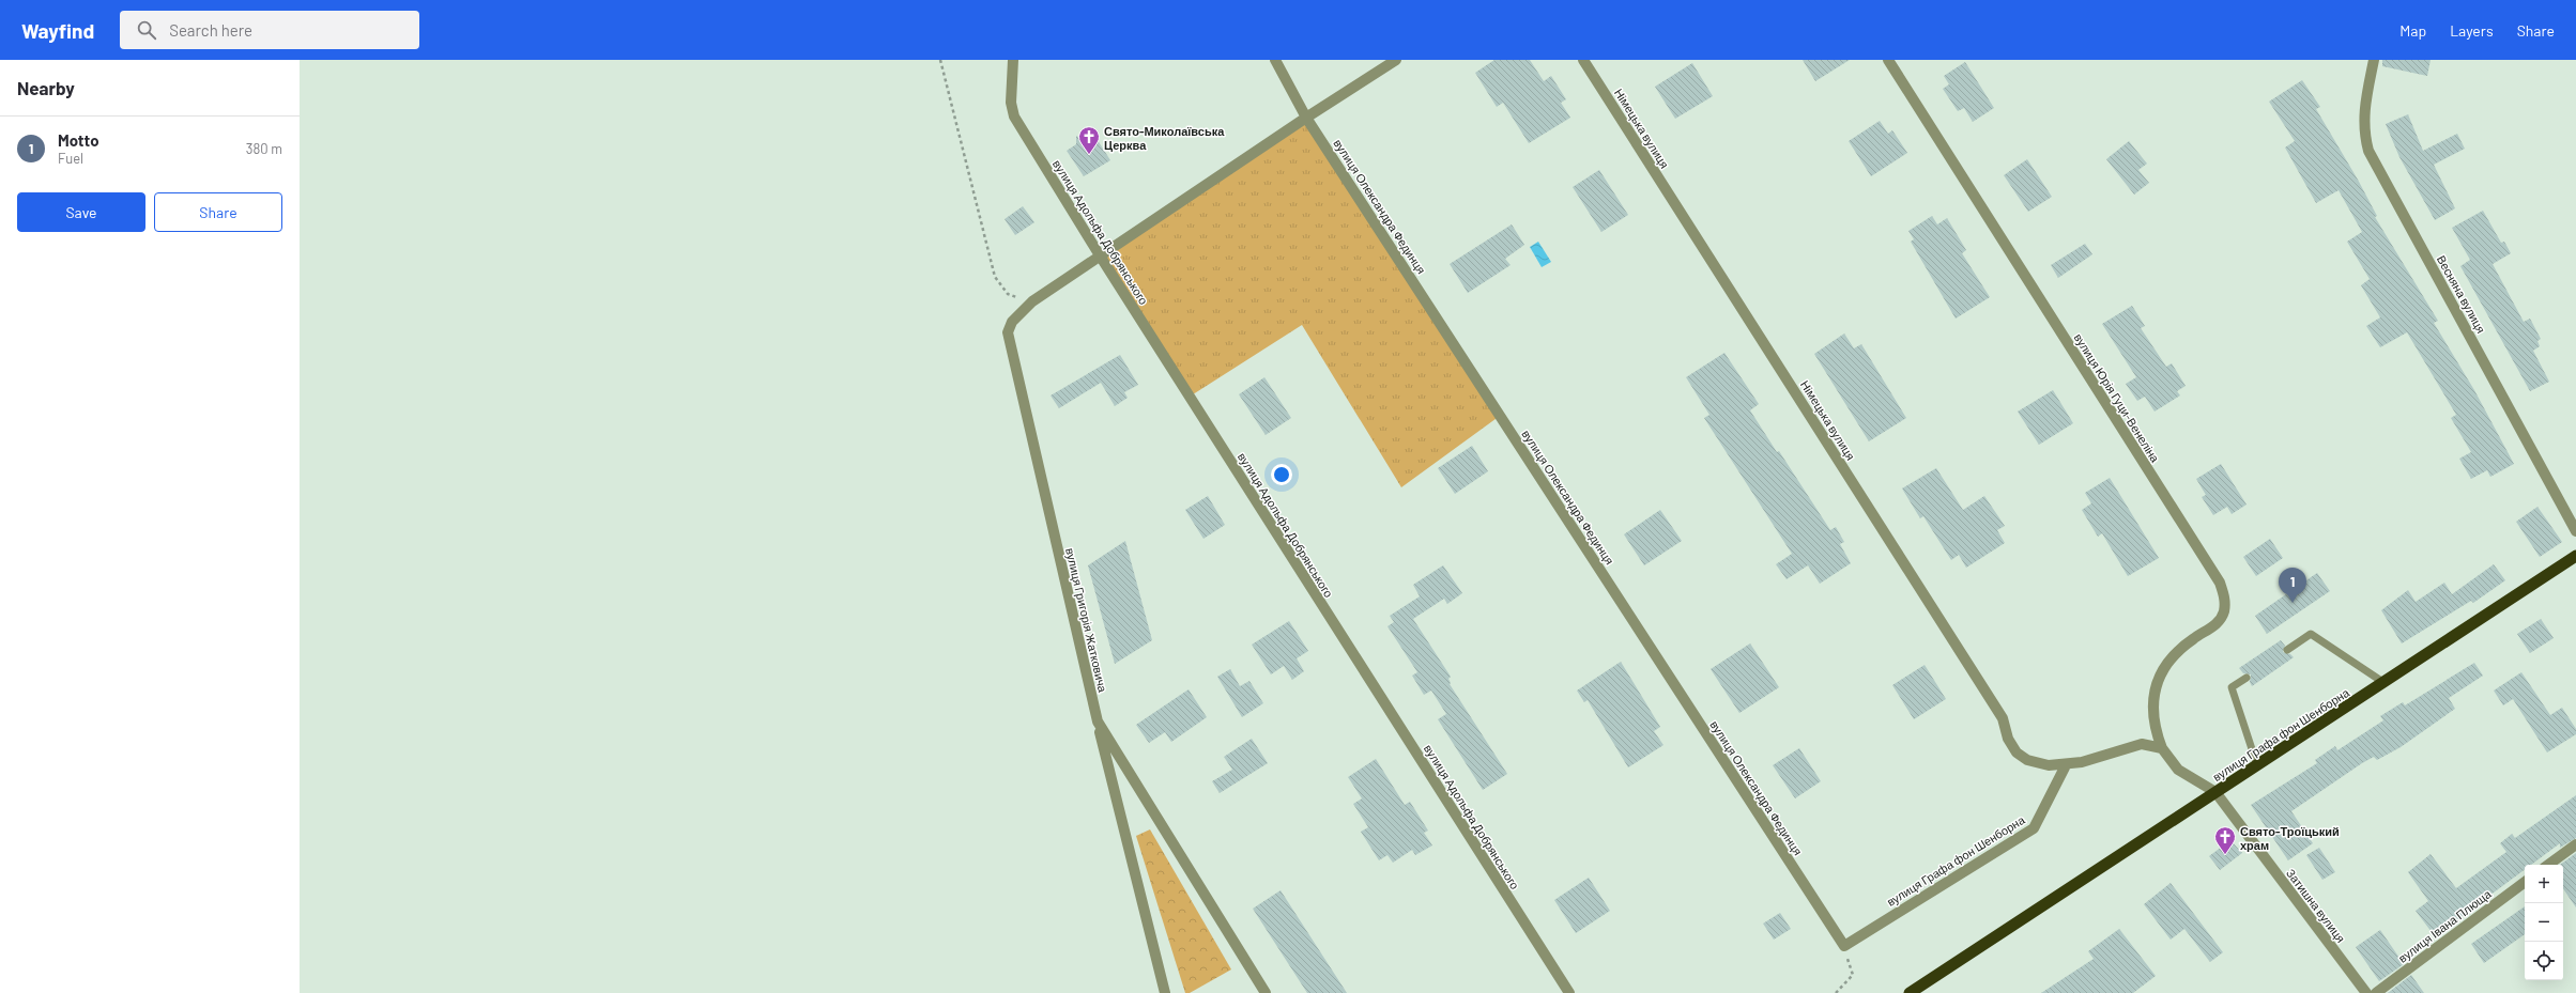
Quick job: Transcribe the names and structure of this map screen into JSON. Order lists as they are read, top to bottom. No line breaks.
{"streets":{"highway":["вулиця Графа фон Шенборна"],"street":["Німецька вулиця","вулиця Олександра Фединця","вулиця Адольфа Добрянського","Весняна вулиця","вулиця Юрія Гуци-Венеліна","вулиця Григорія Жатковича","Затишна вулиця","вулиця Івана Плюща"]},"crossings":[["Німецька вулиця","вулиця Графа фон Шенборна"],["вулиця Олександра Фединця","вулиця Григорія Жатковича"],["вулиця Олександра Фединця","вулиця Графа фон Шенборна"],["вулиця Адольфа Добрянського","вулиця Григорія Жатковича"],["вулиця Юрія Гуци-Венеліна","вулиця Графа фон Шенборна"],["вулиця Графа фон Шенборна","Затишна вулиця"]],"places":{"church":["Свято-Миколаївська Церква","Свято-Троїцький храм"]},"page":{"header":"Wayfind","search":"Search here","nav":["Map","Layers","Share"],"heading":"Nearby","list":[{"mark":"1","name":"Motto","note":"Fuel","value":"380 m"}],"buttons":["Save","Share"],"pins":"1","map_buttons":["+","−"]}}
